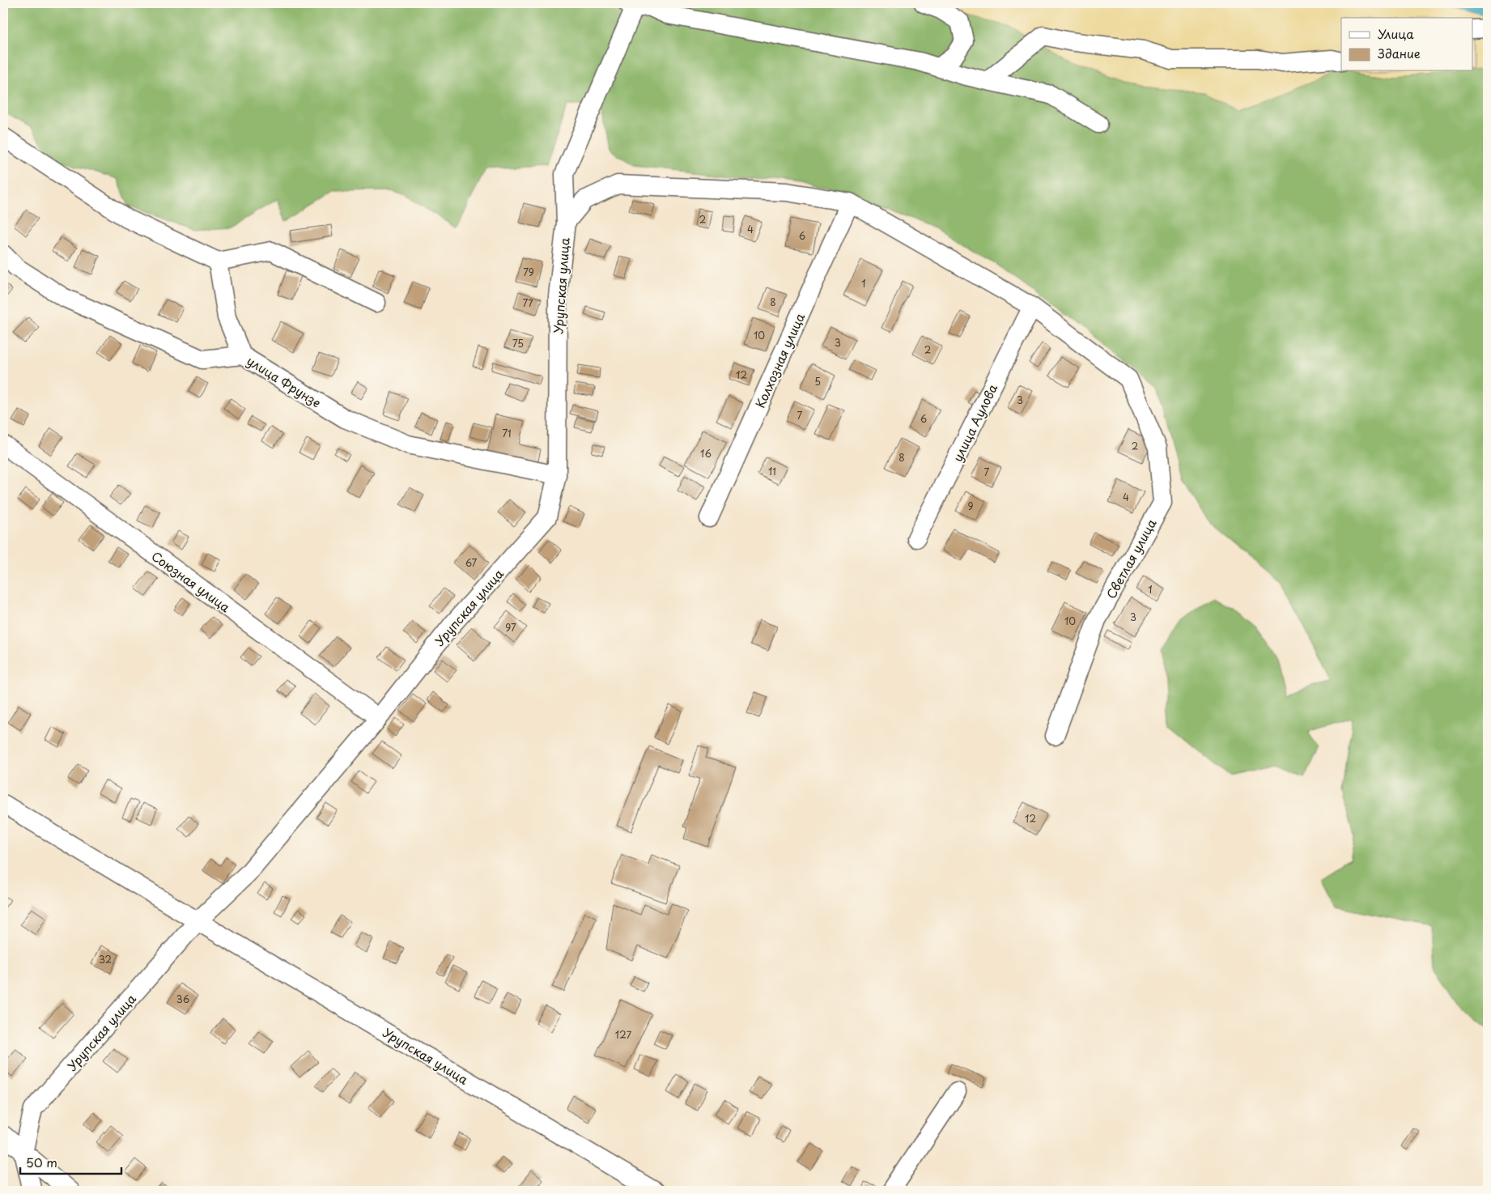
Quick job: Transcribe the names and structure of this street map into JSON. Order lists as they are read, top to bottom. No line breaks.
{"streets":{"street":["Урупская улица","Колхозная улица","улица Фрунзе","улица Аулова","Светлая улица","Союзная улица"]},"crossings":[["Урупская улица","улица Фрунзе"],["Урупская улица","Союзная улица"],["улица Аулова","Светлая улица"]],"house_numbers":["2","4","6","79","1","8","77","10","3","75","2","12","5","3","7","6","71","2","16","8","11","7","4","9","67","1","3","10","97","12","32","36","127"],"legend":["Улица","Здание"],"scale_bar":"50 m"}
